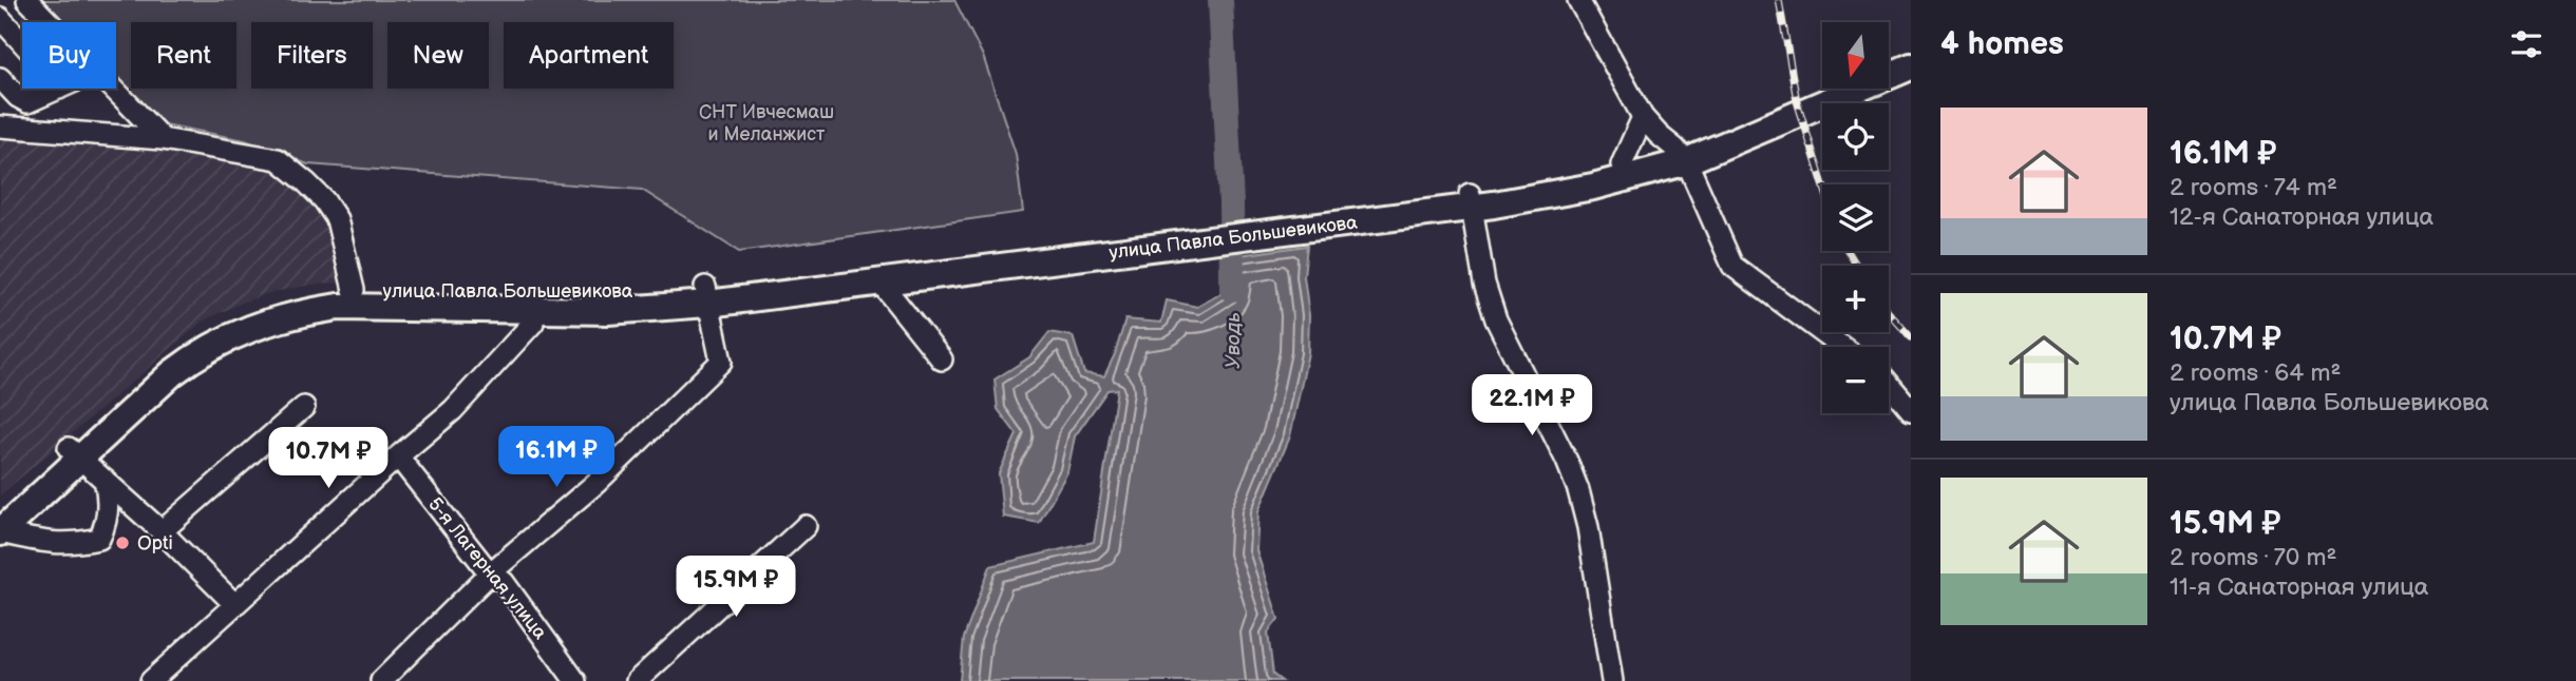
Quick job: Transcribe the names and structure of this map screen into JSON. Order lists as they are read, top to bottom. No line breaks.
{"streets":{"main road":["улица Павла Большевикова"],"street":["5-я Лагерная улица"]},"crossings":[["улица Павла Большевикова","5-я Лагерная улица"]],"water":["Уводь"],"parks":["СНТ Ивчесмаш и Меланжист"],"places":["Opti"],"north":"bottom","page":{"heading":"4 homes","map_buttons":["+","−"],"chip":["Buy","Rent","Filters","New","Apartment"],"list":[{"name":"16.1M ₽","note":"2 rooms · 74 m² · 12-я Санаторная улица"},{"name":"10.7M ₽","note":"2 rooms · 64 m² · улица Павла Большевикова"},{"name":"15.9M ₽","note":"2 rooms · 70 m² · 11-я Санаторная улица"}],"price":["22.1M ₽","16.1M ₽","10.7M ₽","15.9M ₽"]}}
